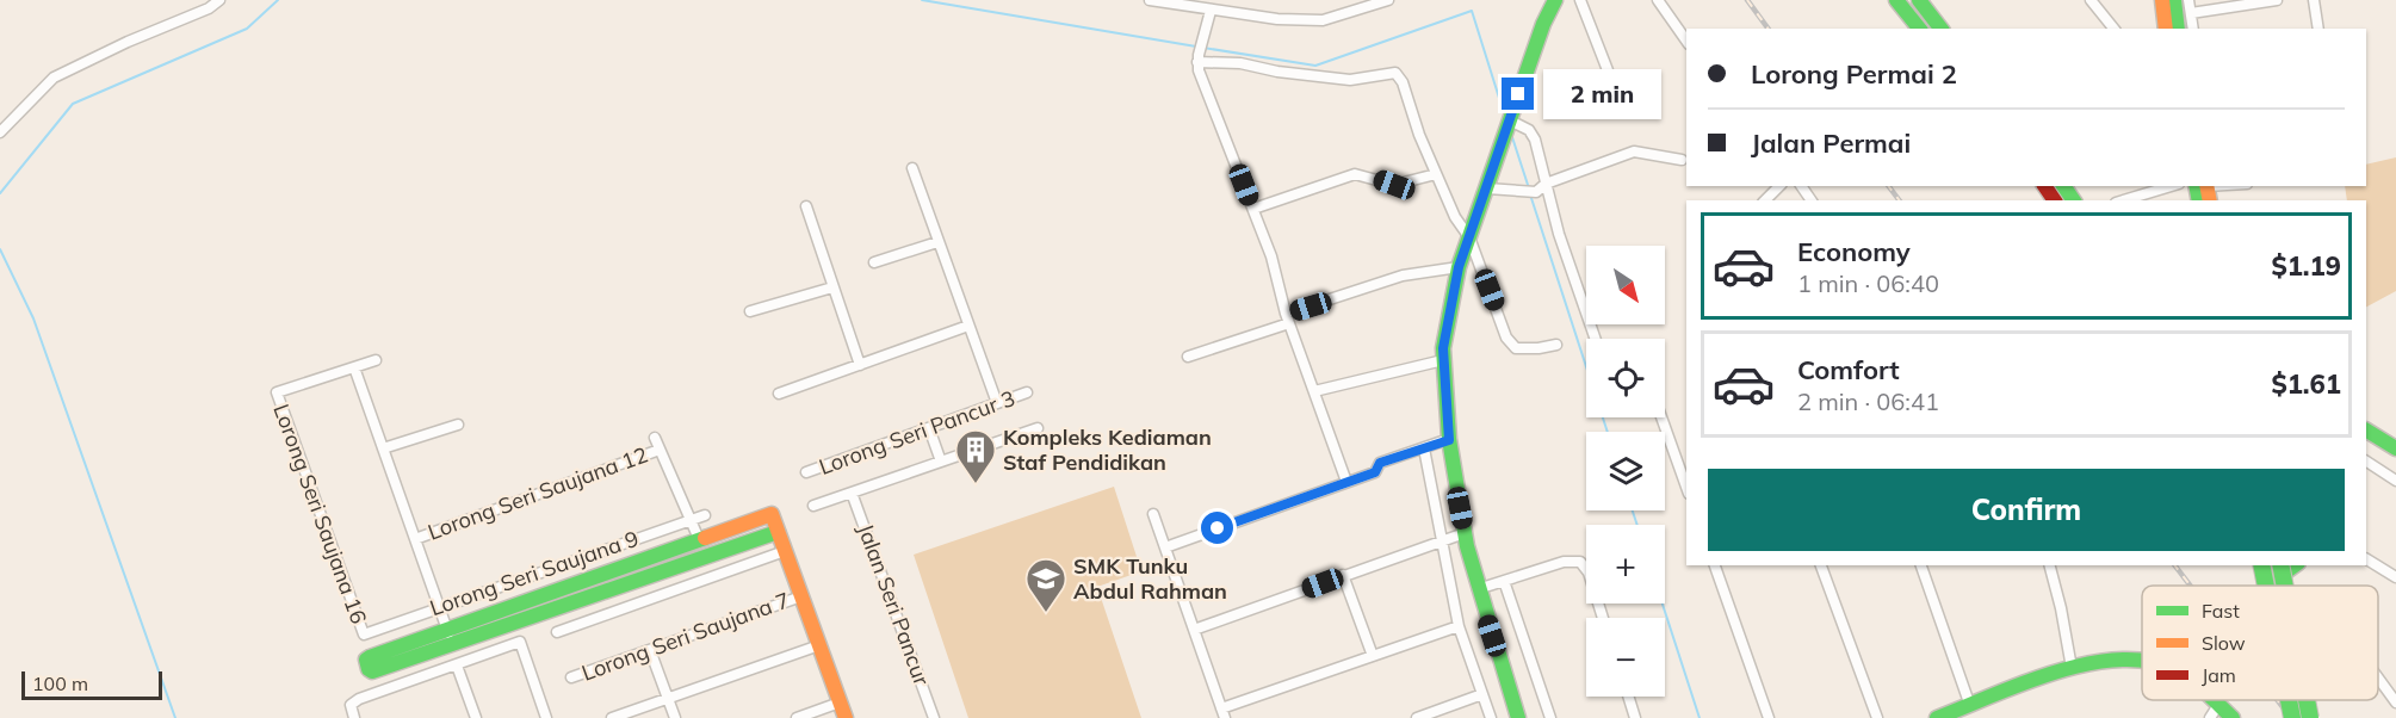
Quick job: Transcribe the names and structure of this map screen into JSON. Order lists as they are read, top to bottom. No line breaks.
{"streets":{"street":["Lorong Seri Pancur 3","Lorong Seri Saujana 12","Lorong Seri Saujana 16","Lorong Seri Saujana 9","Jalan Seri Pancur","Lorong Seri Saujana 7"]},"crossings":[["Lorong Seri Saujana 16","Lorong Seri Saujana 9"]],"places":{"building":["Kompleks Kediaman Staf Pendidikan"],"school or university":["SMK Tunku Abdul Rahman"]},"legend":["Fast","Slow","Jam"],"scale_bar":"100 m","north":"bottom right","page":{"banner":["Lorong Permai 2","Jalan Permai"],"bubble":"2 min","list":[{"name":"Economy","note":"1 min · 06:40","value":"$1.19"},{"name":"Comfort","note":"2 min · 06:41","value":"$1.61"}],"map_buttons":["+","−"],"buttons":"Confirm","scale":"100 m"}}
